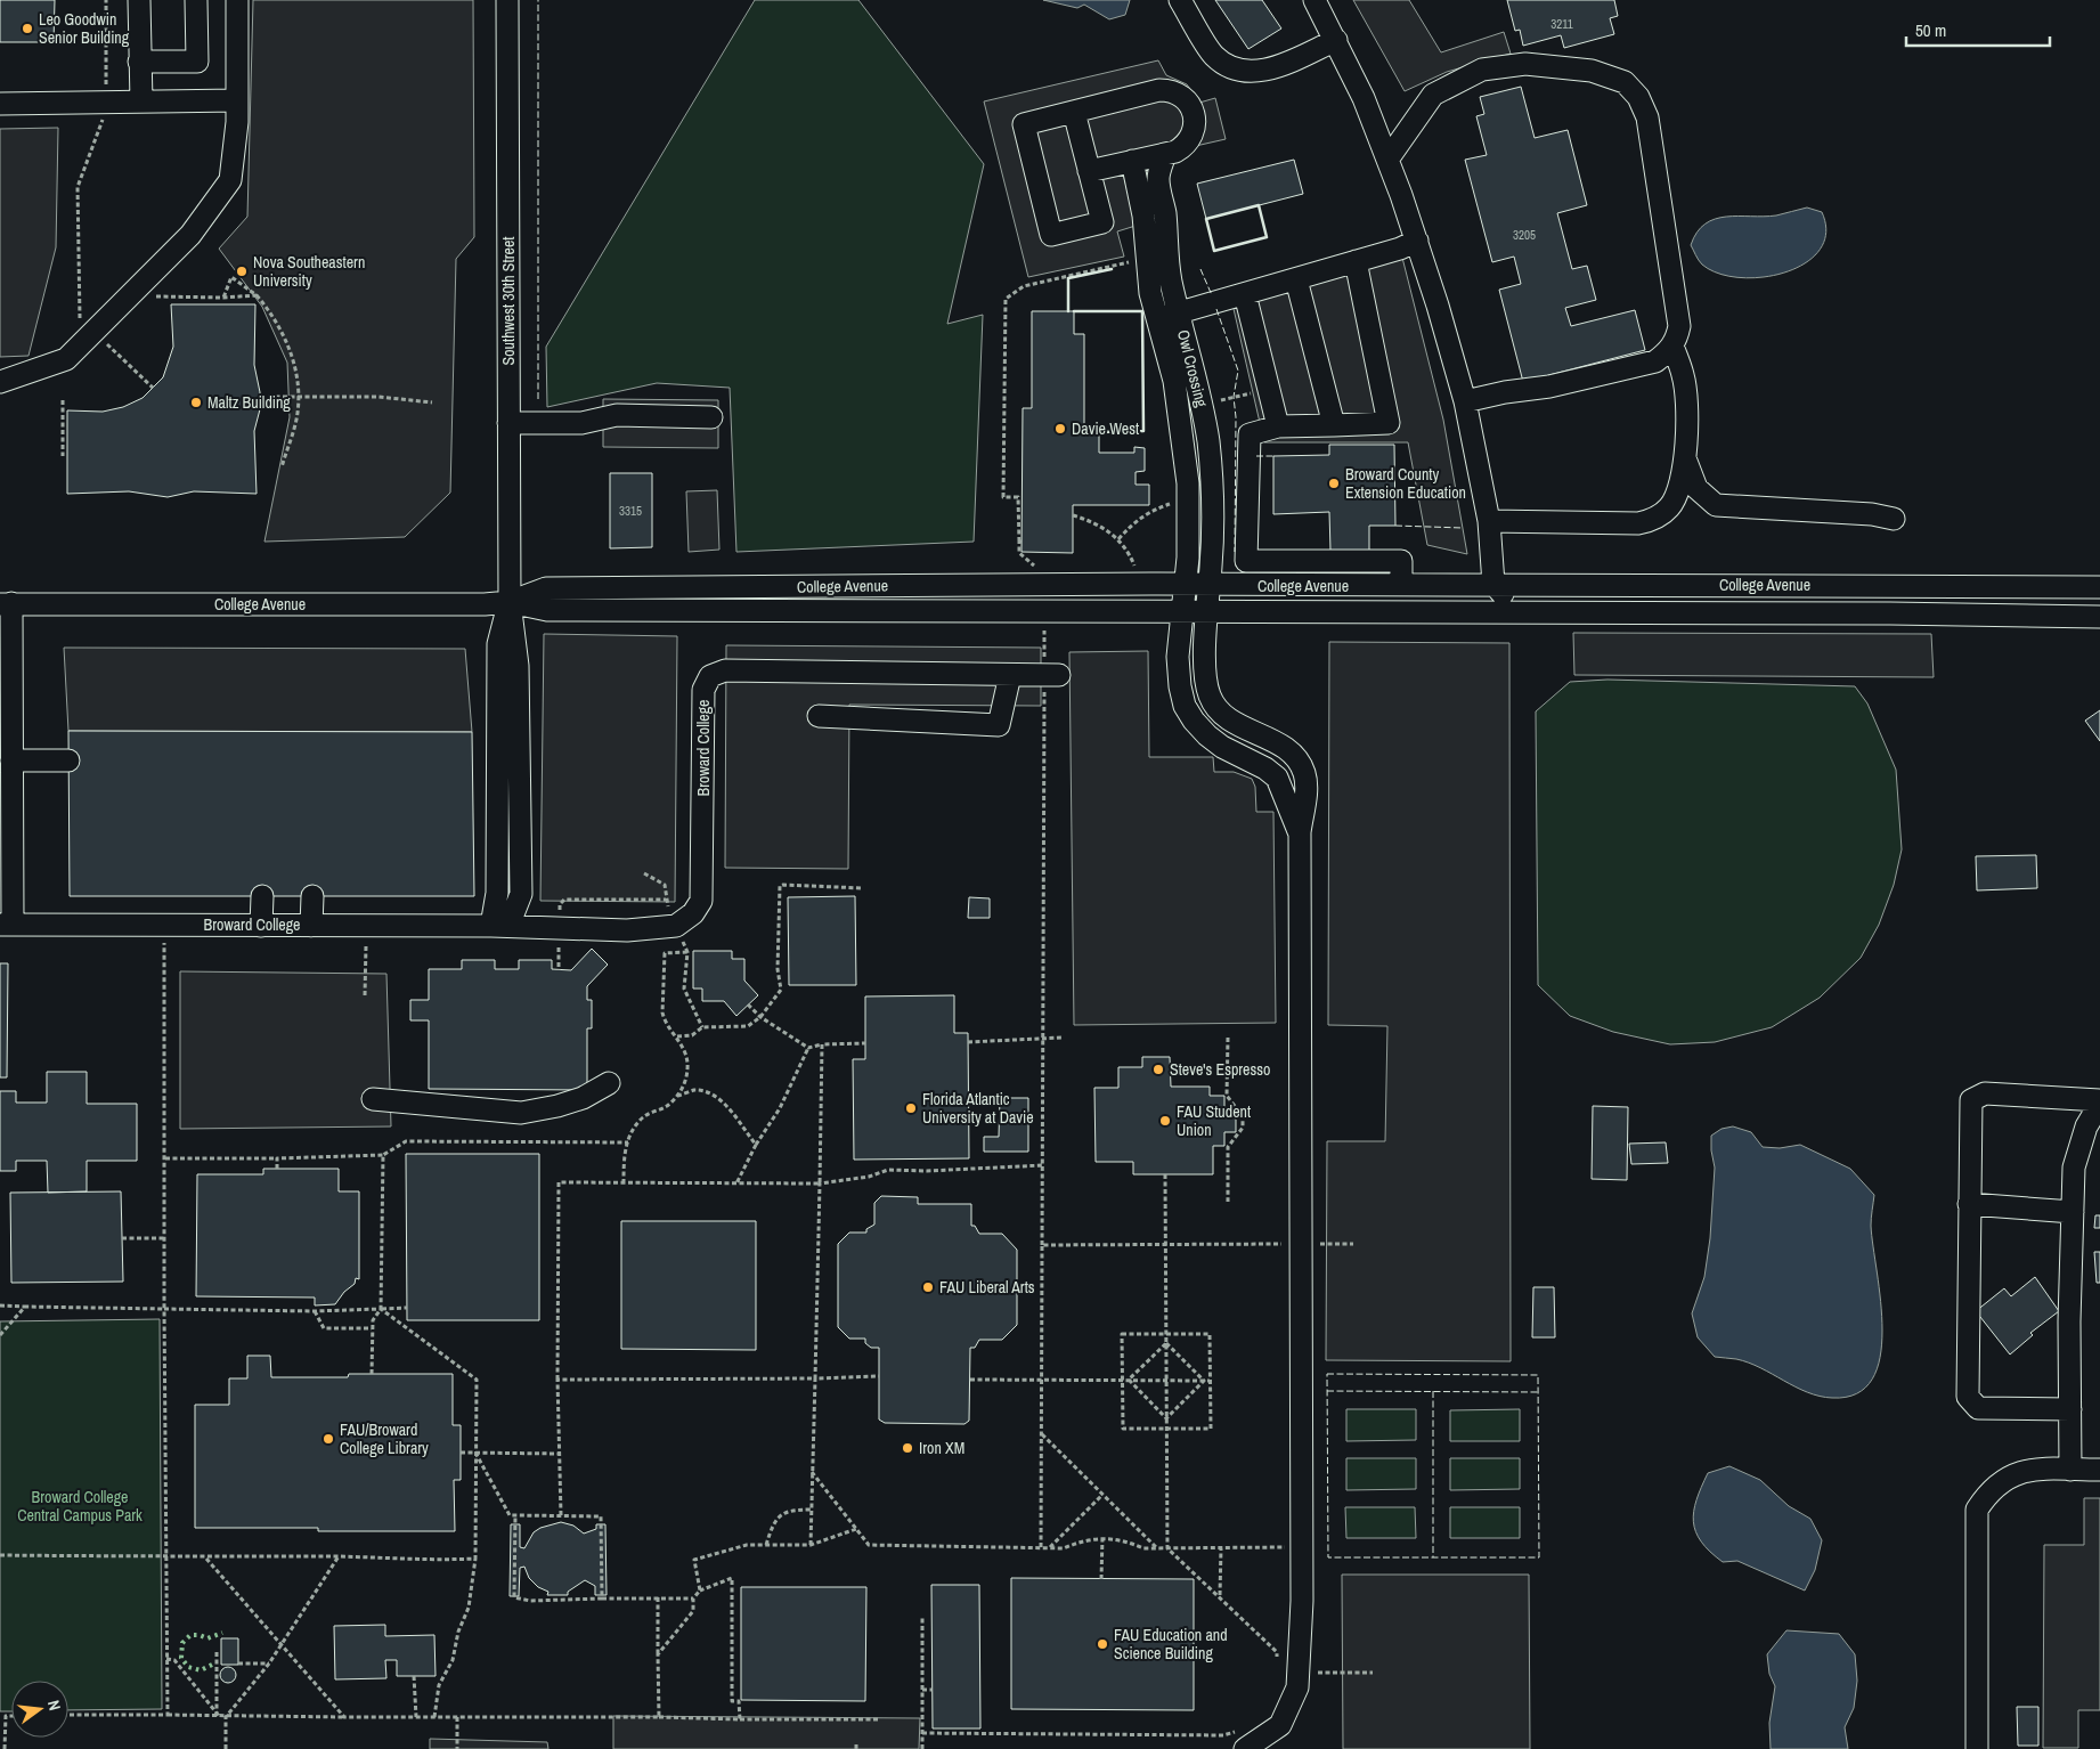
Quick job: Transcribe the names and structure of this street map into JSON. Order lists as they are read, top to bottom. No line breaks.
{"streets":{"street":["Southwest 30th Street","Owl Crossing","College Avenue","Broward College"]},"crossings":[["Southwest 30th Street","College Avenue"],["Owl Crossing","College Avenue"],["College Avenue","Broward College"]],"parks":["Broward College Central Campus Park"],"places":["Leo Goodwin Senior Building","Nova Southeastern University","Maltz Building","Davie West","Broward County Extension Education","Steve's Espresso","Florida Atlantic University at Davie","FAU Student Union","FAU Liberal Arts","FAU/Broward College Library","Iron XM","FAU Education and Science Building"],"house_numbers":["3211","3205","3315"],"scale_bar":"50 m","north":"right"}
